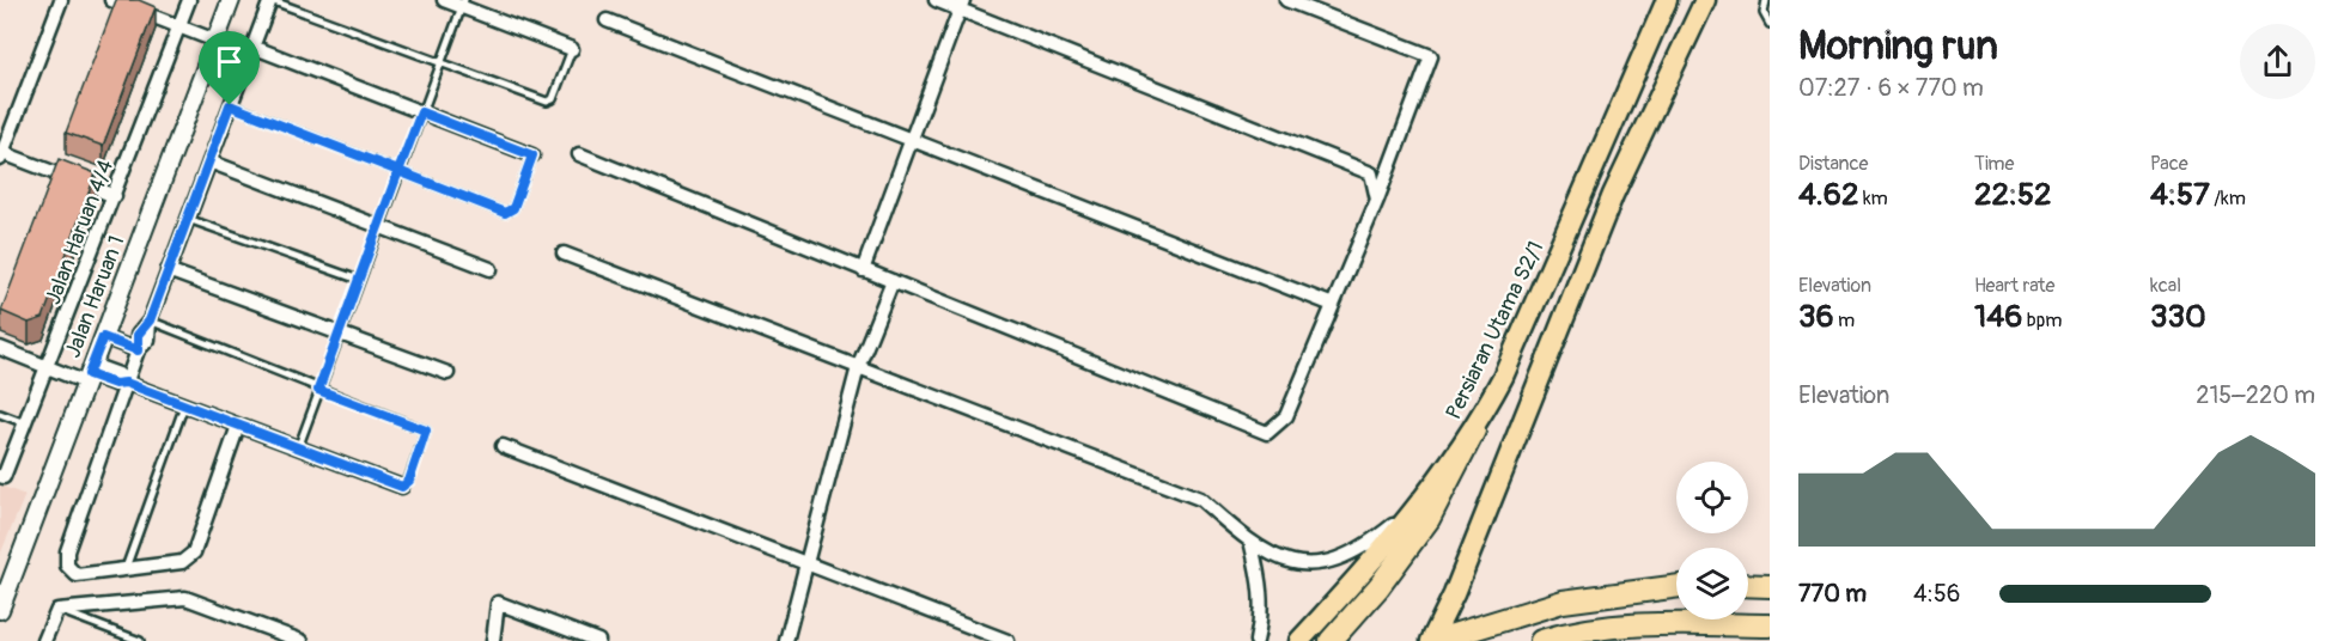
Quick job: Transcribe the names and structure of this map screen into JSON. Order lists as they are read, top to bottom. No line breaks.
{"streets":{"main road":["Jalan Haruan 1","Persiaran Utama S2/1"],"street":["Jalan Haruan 4/4"]},"page":{"heading":["Morning run","07:27 · 6 × 770 m"],"stats":[["Distance","4.62 km"],["Time","22:52"],["Pace","4:57 /km"],["Elevation","36 m"],["Heart rate","146 bpm"],["kcal","330"]],"chart":["Elevation","215–220 m"],"list":[{"name":"770 m","note":"4:56"}]}}
